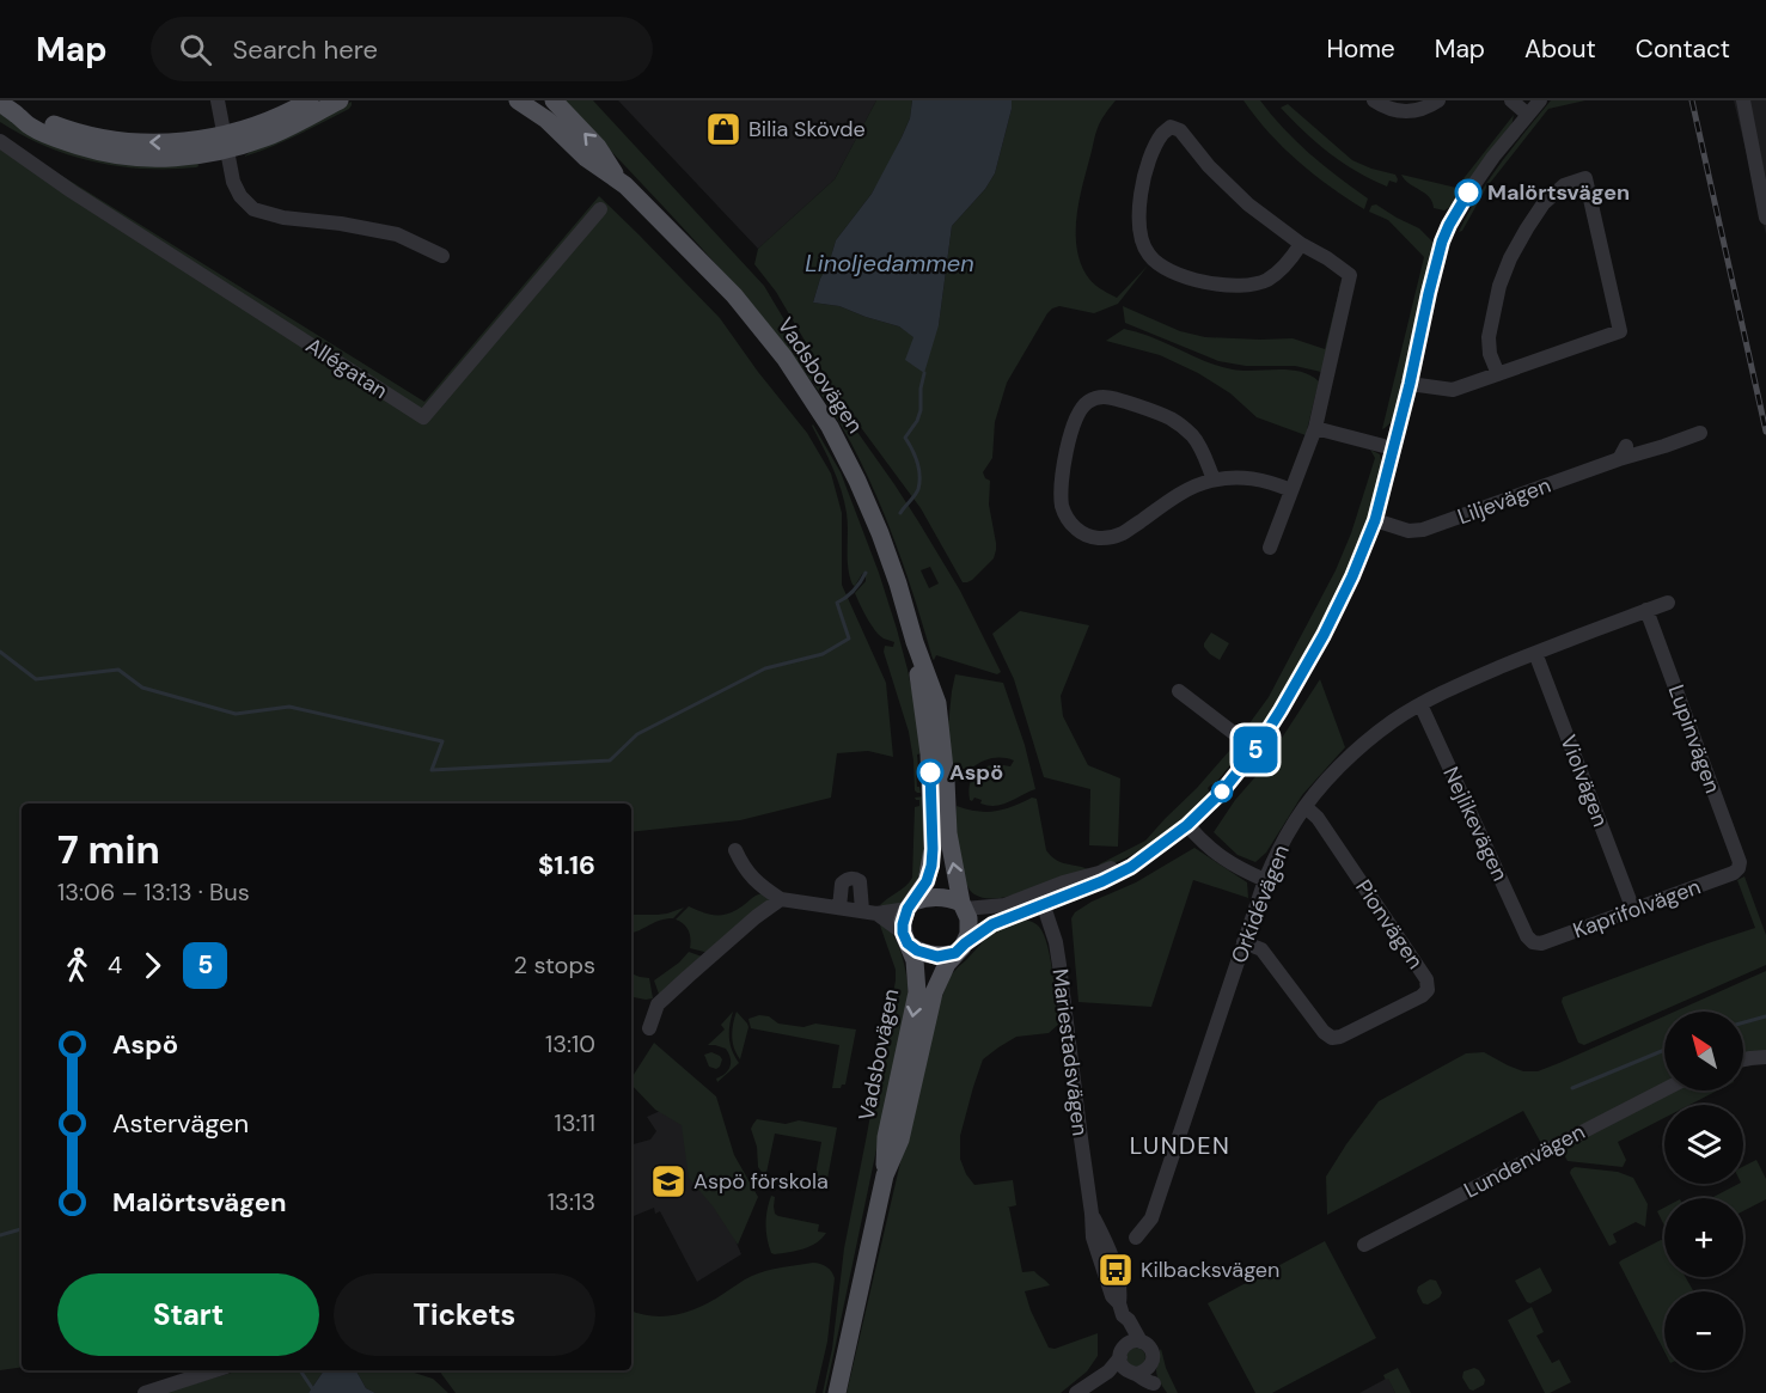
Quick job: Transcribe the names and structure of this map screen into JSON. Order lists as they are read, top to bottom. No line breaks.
{"streets":{"main road":["Vadsbovägen"],"street":["Allégatan","Liljevägen","Lupinvägen","Violvägen","Nejlikevägen","Orkidévägen","Kaprifolvägen","Pionvägen","Mariestadsvägen","Lundenvägen"]},"crossings":[["Lupinvägen","Orkidévägen"],["Lupinvägen","Kaprifolvägen"],["Violvägen","Orkidévägen"],["Violvägen","Kaprifolvägen"],["Nejlikevägen","Orkidévägen"],["Nejlikevägen","Kaprifolvägen"],["Orkidévägen","Pionvägen"]],"districts":["LUNDEN"],"water":["Linoljedammen"],"places":{"shop":["Bilia Skövde"],"other":["Malörtsvägen","Aspö"],"school or university":["Aspö förskola"],"bus stop":["Kilbacksvägen"]},"lines":["bus line 5"],"north":"top left","page":{"header":"Map","search":"Search here","nav":["Home","Map","About","Contact"],"on_map":"5","heading":["7 min","13:06 – 13:13 · Bus","$1.16"],"legs":["4","5","2 stops"],"list":[{"name":"Aspö","value":"13:10"},{"name":"Astervägen","value":"13:11"},{"name":"Malörtsvägen","value":"13:13"}],"map_buttons":["+","−"],"buttons":["Start","Tickets"]}}
